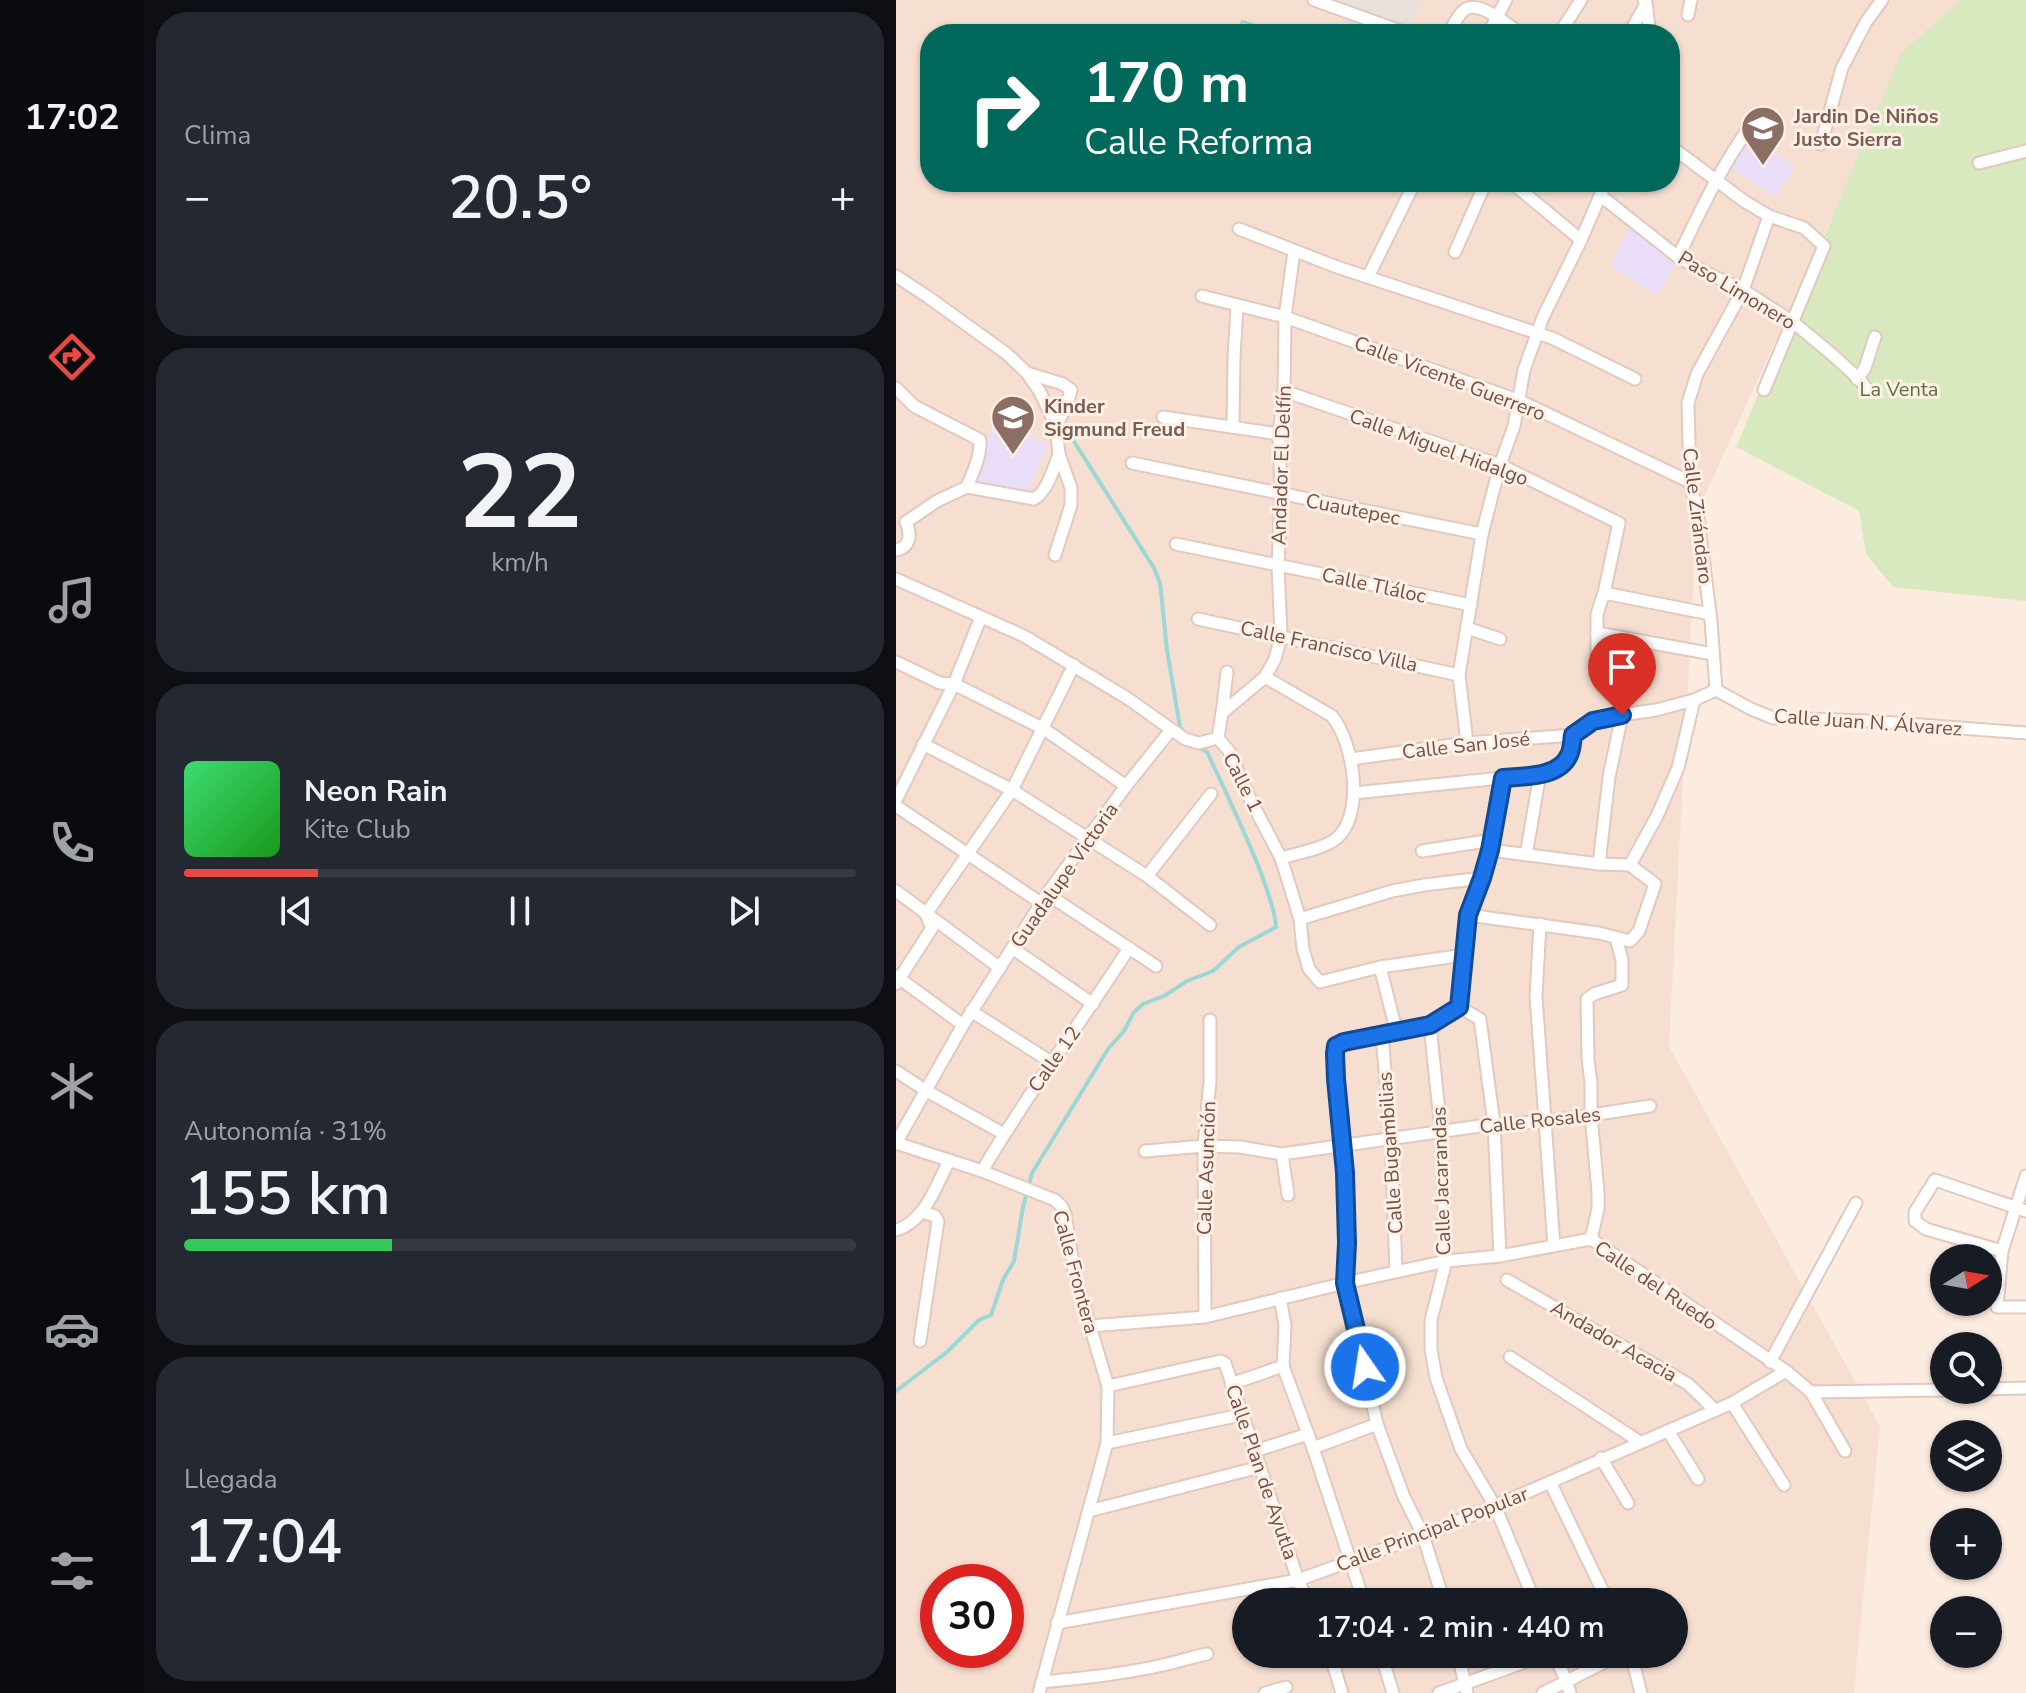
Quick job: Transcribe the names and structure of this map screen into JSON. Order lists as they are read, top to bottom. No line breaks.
{"streets":{"street":["Paso Limonero","Calle Vicente Guerrero","Calle Miguel Hidalgo","Andador El Delfín","Cuautepec","Calle Zirándaro","Calle Tláloc","Calle Francisco Villa","Calle Juan N. Álvarez","Calle San José","Calle 1","Guadalupe Victoria","Calle 12","Calle Rosales","Calle Bugambilias","Calle Asunción","Calle Jacarandas","Calle Frontera","Calle del Ruedo","Andador Acacia","Calle Plan de Ayutla","Calle Principal Popular"]},"crossings":[["Paso Limonero","Calle Zirándaro"],["Calle Vicente Guerrero","Andador El Delfín"],["Calle Vicente Guerrero","Calle Zirándaro"],["Calle Miguel Hidalgo","Andador El Delfín"],["Andador El Delfín","Cuautepec"],["Andador El Delfín","Calle Tláloc"],["Andador El Delfín","Calle Francisco Villa"],["Calle Zirándaro","Calle Juan N. Álvarez"],["Calle Zirándaro","Calle San José"],["Calle Juan N. Álvarez","Calle San José"],["Guadalupe Victoria","Calle Frontera"],["Calle 12","Calle Frontera"],["Calle Rosales","Calle Bugambilias"],["Calle Rosales","Calle Asunción"],["Calle Rosales","Calle Jacarandas"],["Calle Bugambilias","Calle del Ruedo"],["Calle Asunción","Calle del Ruedo"],["Calle Jacarandas","Calle del Ruedo"],["Calle Jacarandas","Calle Principal Popular"],["Calle Frontera","Calle del Ruedo"],["Calle Frontera","Calle Plan de Ayutla"],["Calle Frontera","Calle Principal Popular"],["Calle del Ruedo","Calle Principal Popular"],["Andador Acacia","Calle Principal Popular"],["Calle Plan de Ayutla","Calle Principal Popular"]],"parks":["La Venta"],"places":{"school or university":["Jardin De Niños Justo Sierra","Kinder Sigmund Freud"]},"north":"right","page":{"tabs":"17:02","tile":["Clima",["22","km/h"],["Autonomía · 31%","155 km"],["Llegada","17:04"]],"turn":["170 m","Calle Reforma"],"heat":["−","20.5°","+"],"song":["Neon Rain","Kite Club"],"map_buttons":["+","−"],"limit":"30","trip":"17:04 · 2 min · 440 m"}}
